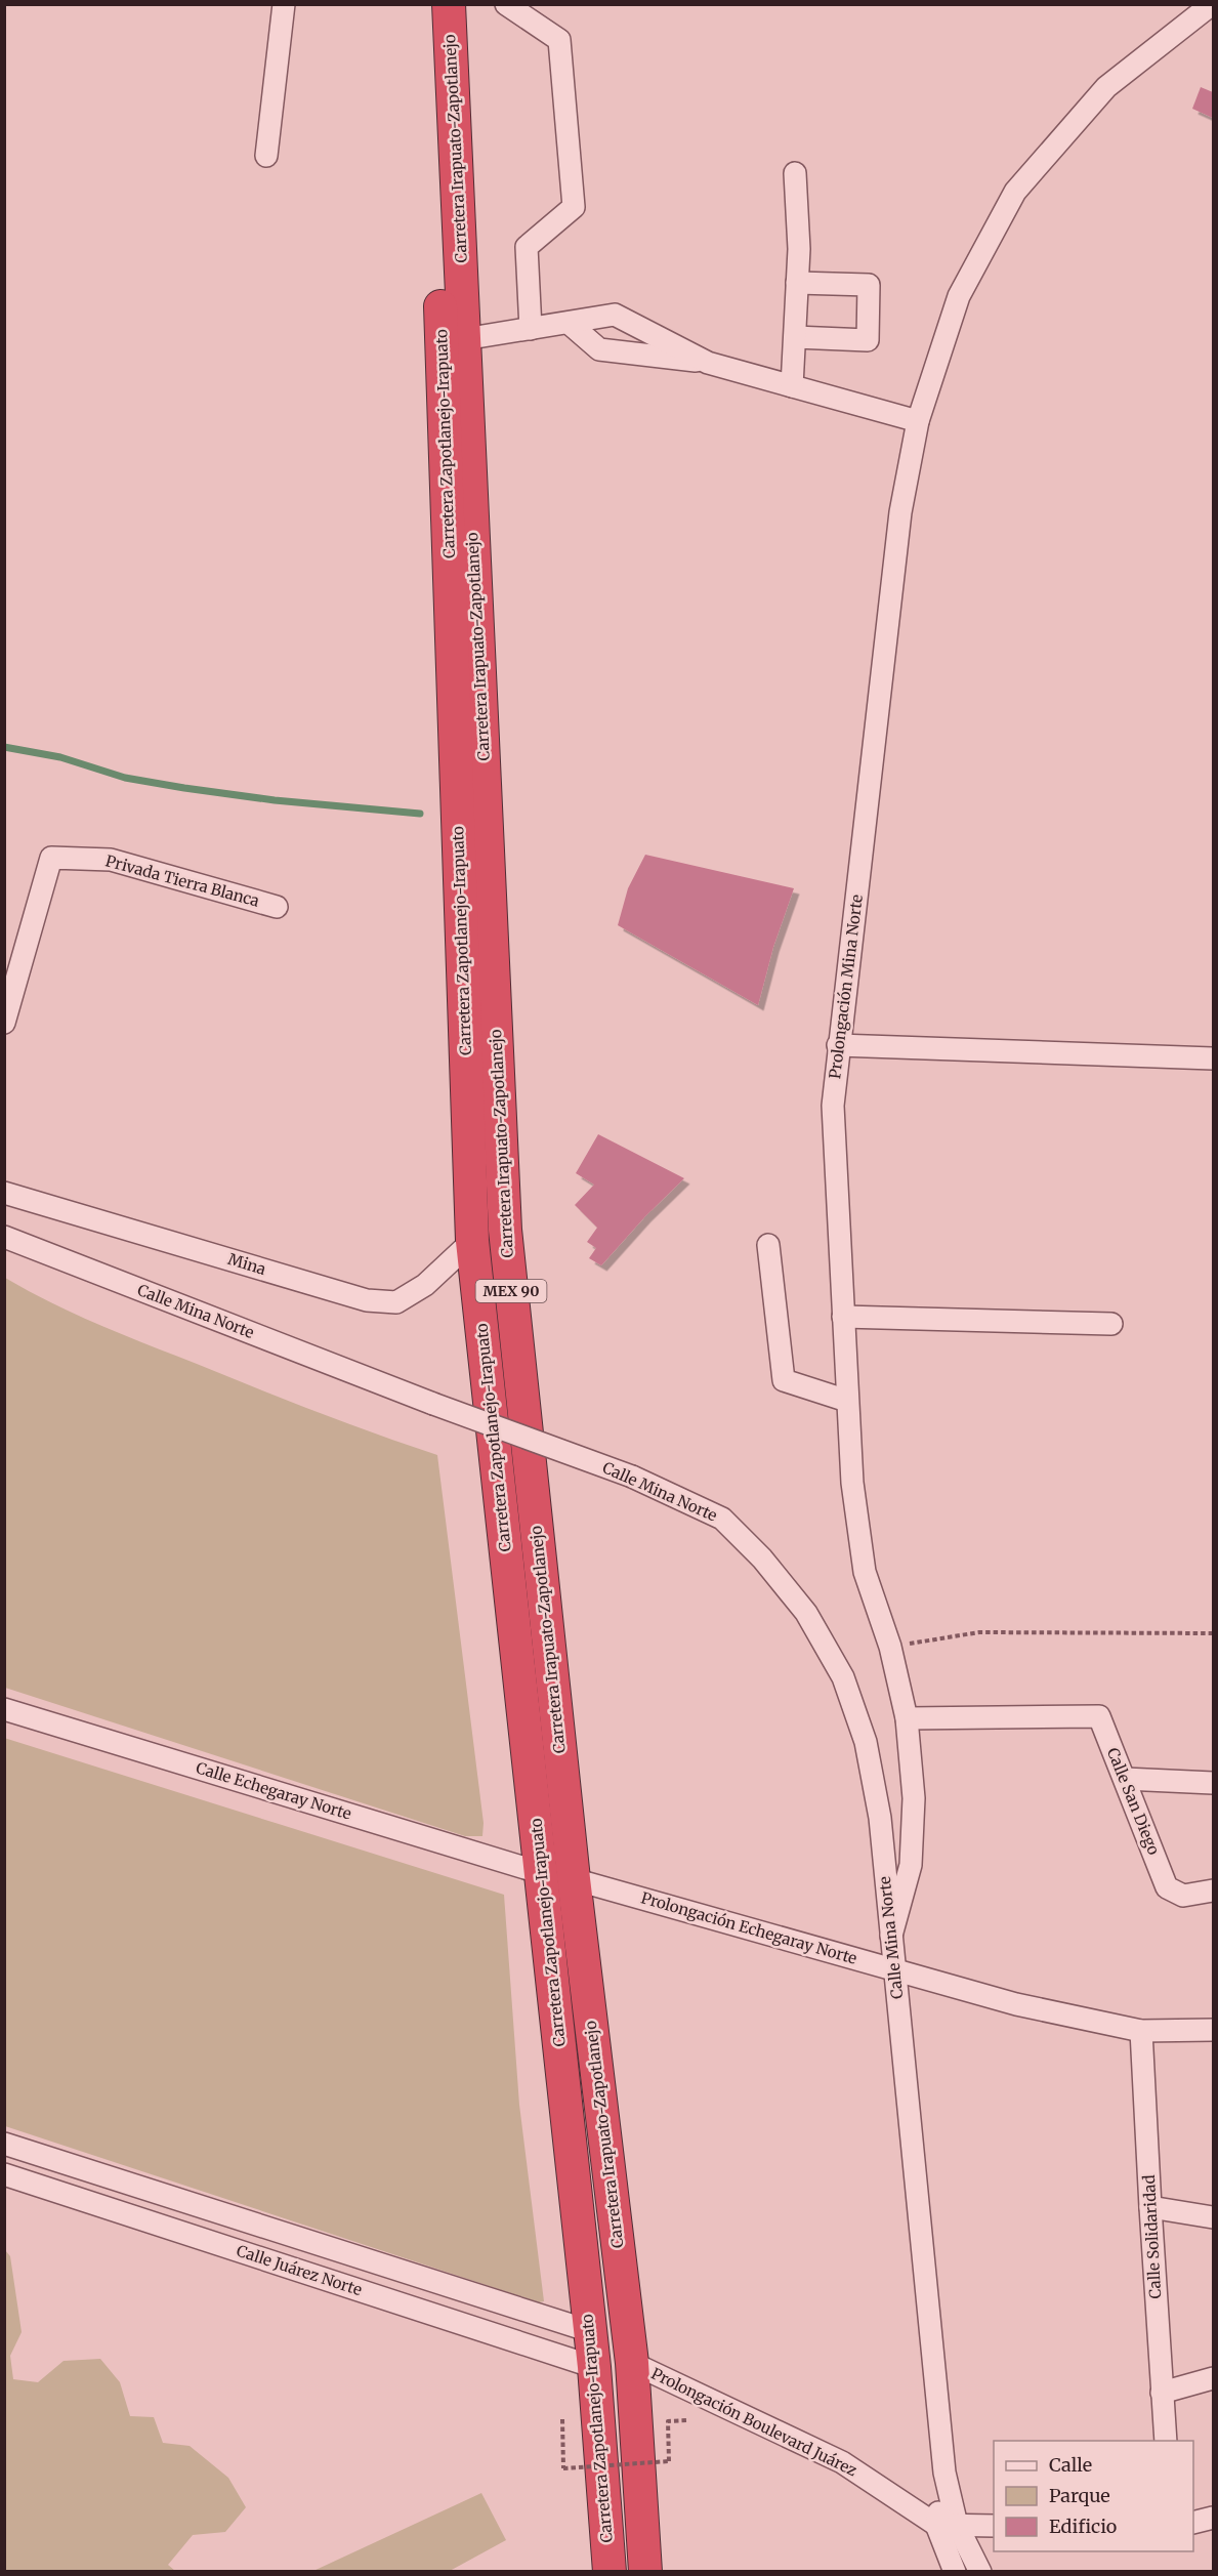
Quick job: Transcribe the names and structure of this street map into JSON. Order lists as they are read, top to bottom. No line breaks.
{"streets":{"highway":["Carretera Irapuato-Zapotlanejo","Carretera Zapotlanejo-Irapuato","MEX 90"],"street":["Privada Tierra Blanca","Prolongación Mina Norte","Mina","Calle Mina Norte","Calle Echegaray Norte","Calle San Diego","Prolongación Echegaray Norte","Calle Solidaridad","Calle Juárez Norte","Prolongación Boulevard Juárez"]},"crossings":[["Carretera Irapuato-Zapotlanejo","Prolongación Echegaray Norte"],["Carretera Irapuato-Zapotlanejo","Prolongación Boulevard Juárez"],["Carretera Zapotlanejo-Irapuato","Mina"],["Carretera Zapotlanejo-Irapuato","Calle Echegaray Norte"],["Carretera Zapotlanejo-Irapuato","Calle Juárez Norte"],["Prolongación Mina Norte","Calle Mina Norte"],["Prolongación Mina Norte","Calle San Diego"],["Calle Mina Norte","Prolongación Echegaray Norte"],["Calle Mina Norte","Prolongación Boulevard Juárez"],["Prolongación Echegaray Norte","Calle Solidaridad"]],"legend":["Calle","Parque","Edificio"]}
